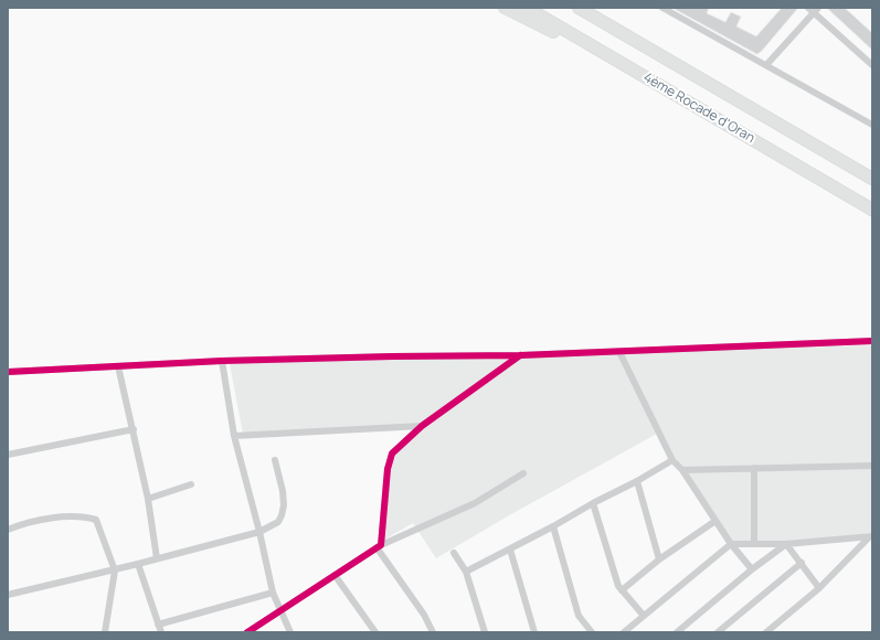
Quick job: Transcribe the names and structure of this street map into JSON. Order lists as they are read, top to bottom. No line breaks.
{"streets":{"highway":["4ème Rocade d'Oran"]}}
